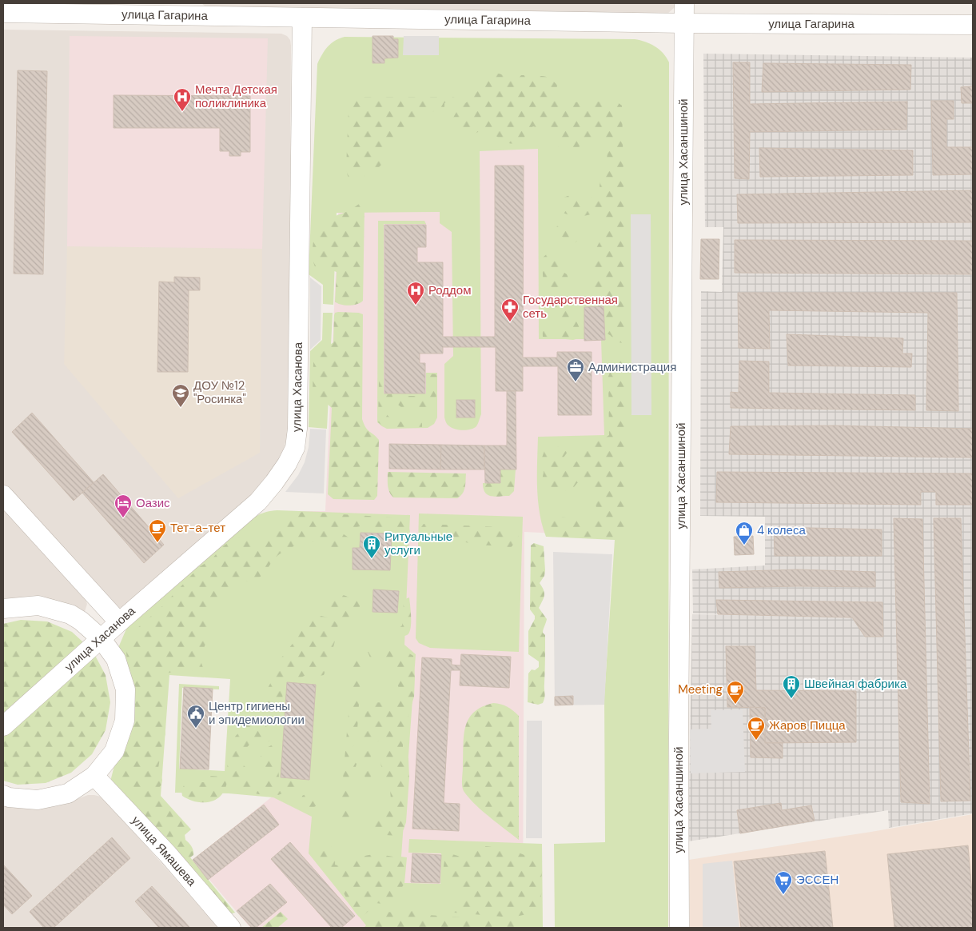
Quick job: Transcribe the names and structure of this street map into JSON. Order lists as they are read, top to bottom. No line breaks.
{"streets":{"street":["улица Гагарина","улица Хасаншиной","улица Хасанова","улица Ямашева"]},"crossings":[["улица Гагарина","улица Хасаншиной"],["улица Гагарина","улица Хасанова"]],"places":{"hospital":["Мечта Детская поликлиника","Роддом"],"pharmacy":["Государственная сеть"],"office":["Администрация"],"school or university":["ДОУ №12 \"Росинка\""],"hotel":["Оазис"],"cafe":["Тет-а-тет","Meeting","Жаров Пицца"],"shop":["4 колеса"],"building":["Ритуальные услуги","Швейная фабрика"],"public building":["Центр гигиены и эпидемиологии"],"supermarket":["ЭССЕН"]}}
